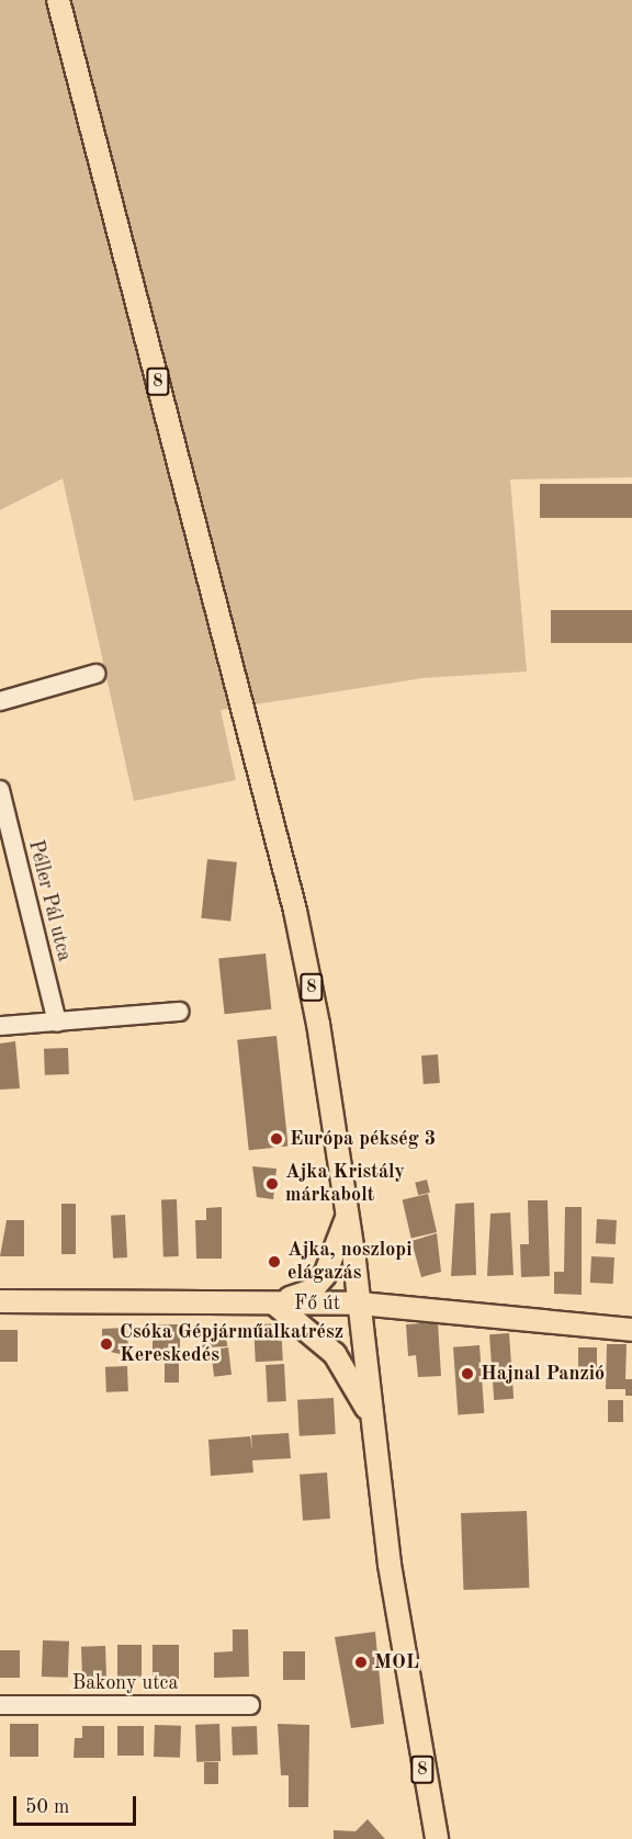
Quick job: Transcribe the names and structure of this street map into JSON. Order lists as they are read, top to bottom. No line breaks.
{"streets":{"main road":["8","Fő út"],"street":["Péller Pál utca","Bakony utca"]},"crossings":[["8","Fő út"]],"places":["Európa pékség 3","Ajka Kristály márkabolt","Ajka, noszlopi elágazás","Csóka Gépjárműalkatrész Kereskedés","Hajnal Panzió","MOL"],"scale_bar":"50 m"}
